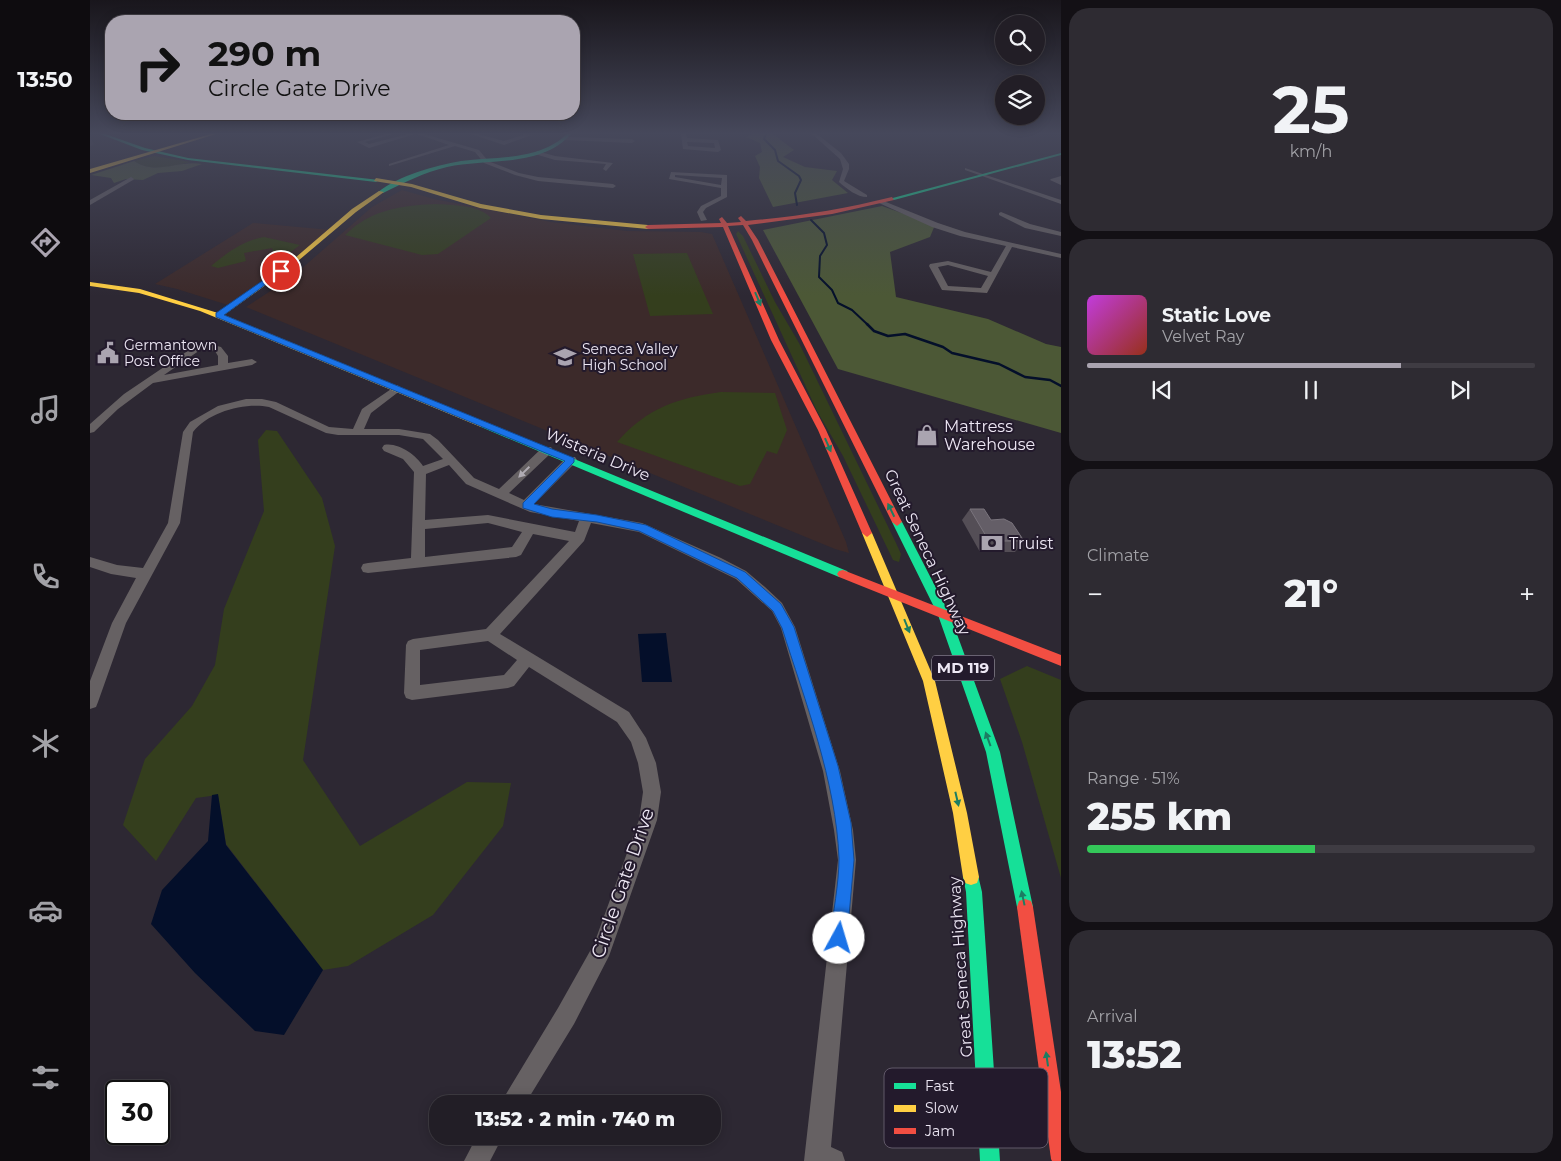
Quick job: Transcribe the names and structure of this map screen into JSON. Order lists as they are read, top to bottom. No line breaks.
{"streets":{"main road":["Wisteria Drive","Great Seneca Highway","MD 119"],"street":["Circle Gate Drive"]},"crossings":[["Wisteria Drive","Great Seneca Highway"]],"places":{"public building":["Germantown Post Office"],"school or university":["Seneca Valley High School"],"shop":["Mattress Warehouse"],"bank":["Truist"]},"legend":["Fast","Slow","Jam"],"page":{"tabs":"13:50","tile":[["25","km/h"],"Climate",["Range · 51%","255 km"],["Arrival","13:52"]],"turn":["290 m","Circle Gate Drive"],"song":["Static Love","Velvet Ray"],"heat":["−","21°","+"],"limit":"30","trip":"13:52 · 2 min · 740 m"}}
